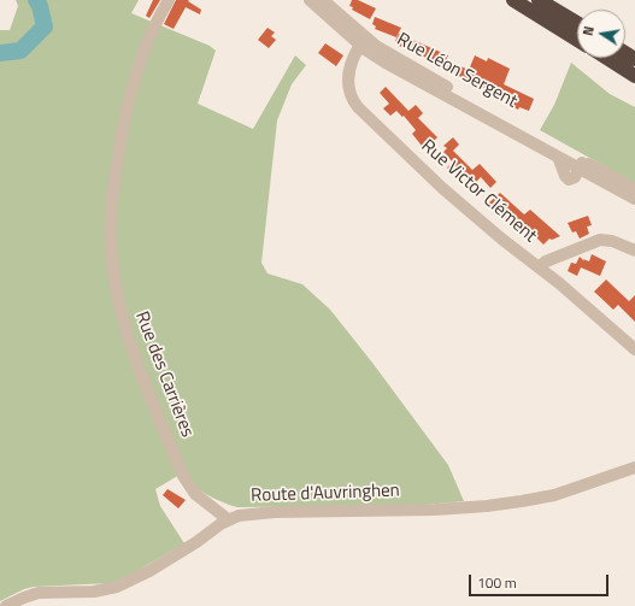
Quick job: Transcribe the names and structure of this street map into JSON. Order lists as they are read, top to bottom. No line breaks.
{"streets":{"street":["Rue Léon Sergent","Rue Victor Clément","Rue des Carrières","Route d'Auvringhen"]},"crossings":[["Rue Léon Sergent","Rue Victor Clément"],["Rue des Carrières","Route d'Auvringhen"]],"scale_bar":"100 m","north":"left"}
